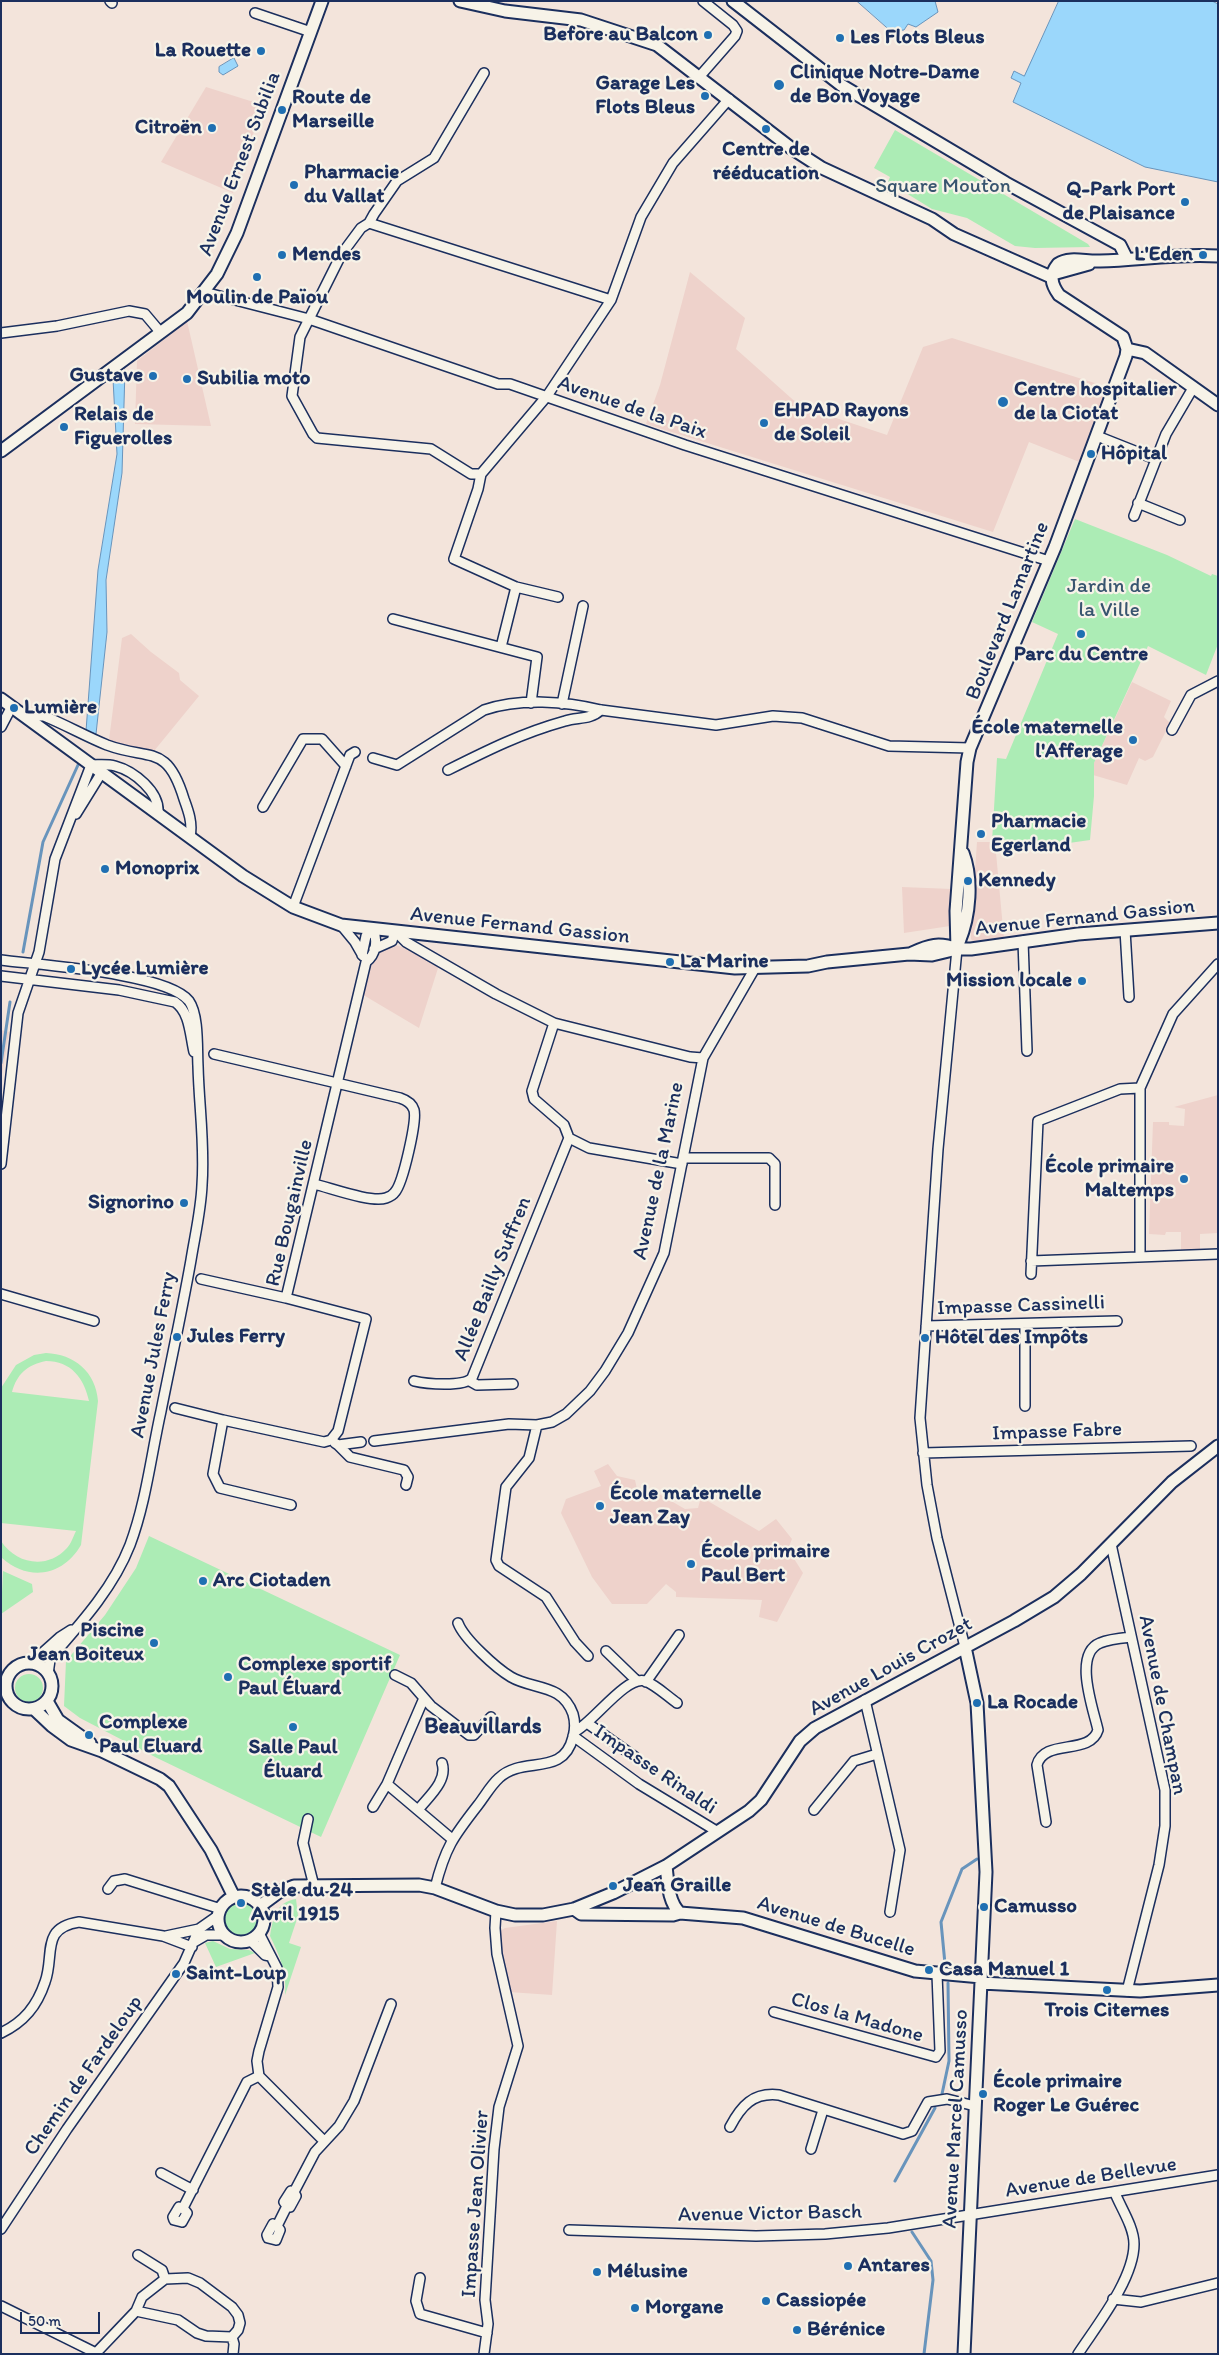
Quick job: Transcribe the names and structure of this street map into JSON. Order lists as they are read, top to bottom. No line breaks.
{"streets":{"street":["Avenue Ernest Subilia","Avenue de la Paix","Boulevard Lamartine","Avenue Fernand Gassion","Avenue de la Marine","Rue Bougainville","Allée Bailly Suffren","Impasse Cassinelli","Avenue Jules Ferry","Impasse Fabre","Avenue Louis Crozet","Avenue de Champan","Impasse Rinaldi","Avenue de Bucelle","Clos la Madone","Chemin de Fardeloup","Avenue Marcel Camusso","Avenue de Bellevue","Impasse Jean Olivier","Avenue Victor Basch"]},"crossings":[["Avenue Ernest Subilia","Avenue de la Paix"],["Avenue de la Paix","Boulevard Lamartine"],["Boulevard Lamartine","Avenue Fernand Gassion"],["Avenue Fernand Gassion","Avenue de la Marine"],["Avenue Fernand Gassion","Rue Bougainville"],["Avenue Louis Crozet","Avenue de Champan"],["Avenue Louis Crozet","Impasse Rinaldi"],["Avenue Louis Crozet","Avenue de Bucelle"],["Avenue Louis Crozet","Avenue Marcel Camusso"],["Avenue Louis Crozet","Impasse Jean Olivier"],["Avenue de Champan","Avenue de Bucelle"],["Avenue de Bucelle","Clos la Madone"],["Avenue de Bucelle","Avenue Marcel Camusso"],["Avenue Marcel Camusso","Avenue de Bellevue"],["Avenue Marcel Camusso","Avenue Victor Basch"],["Avenue de Bellevue","Avenue Victor Basch"]],"districts":["Beauvillards"],"parks":["Square Mouton","Jardin de la Ville"],"places":["Before au Balcon","Les Flots Bleus","La Rouette","Clinique Notre-Dame de Bon Voyage","Garage Les Flots Bleus","Route de Marseille","Citroën","Centre de rééducation","Pharmacie du Vallat","Q-Park Port de Plaisance","Mendes","L'Eden","Moulin de Païou","Gustave","Subilia moto","Centre hospitalier de la Ciotat","EHPAD Rayons de Soleil","Relais de Figuerolles","Hôpital","Parc du Centre","Lumière","École maternelle l'Afferage","Pharmacie Egerland","Monoprix","Kennedy","La Marine","Lycée Lumière","Mission locale","École primaire Maltemps","Signorino","Jules Ferry","Hôtel des Impôts","École maternelle Jean Zay","École primaire Paul Bert","Arc Ciotaden","Piscine Jean Boiteux","Complexe sportif Paul Éluard","La Rocade","Salle Paul Éluard","Complexe Paul Eluard","Jean Graille","Stèle du 24 Avril 1915","Camusso","Casa Manuel 1","Saint-Loup","Trois Citernes","École primaire Roger Le Guérec","Antares","Mélusine","Cassiopée","Morgane","Bérénice"],"scale_bar":"50 m"}
